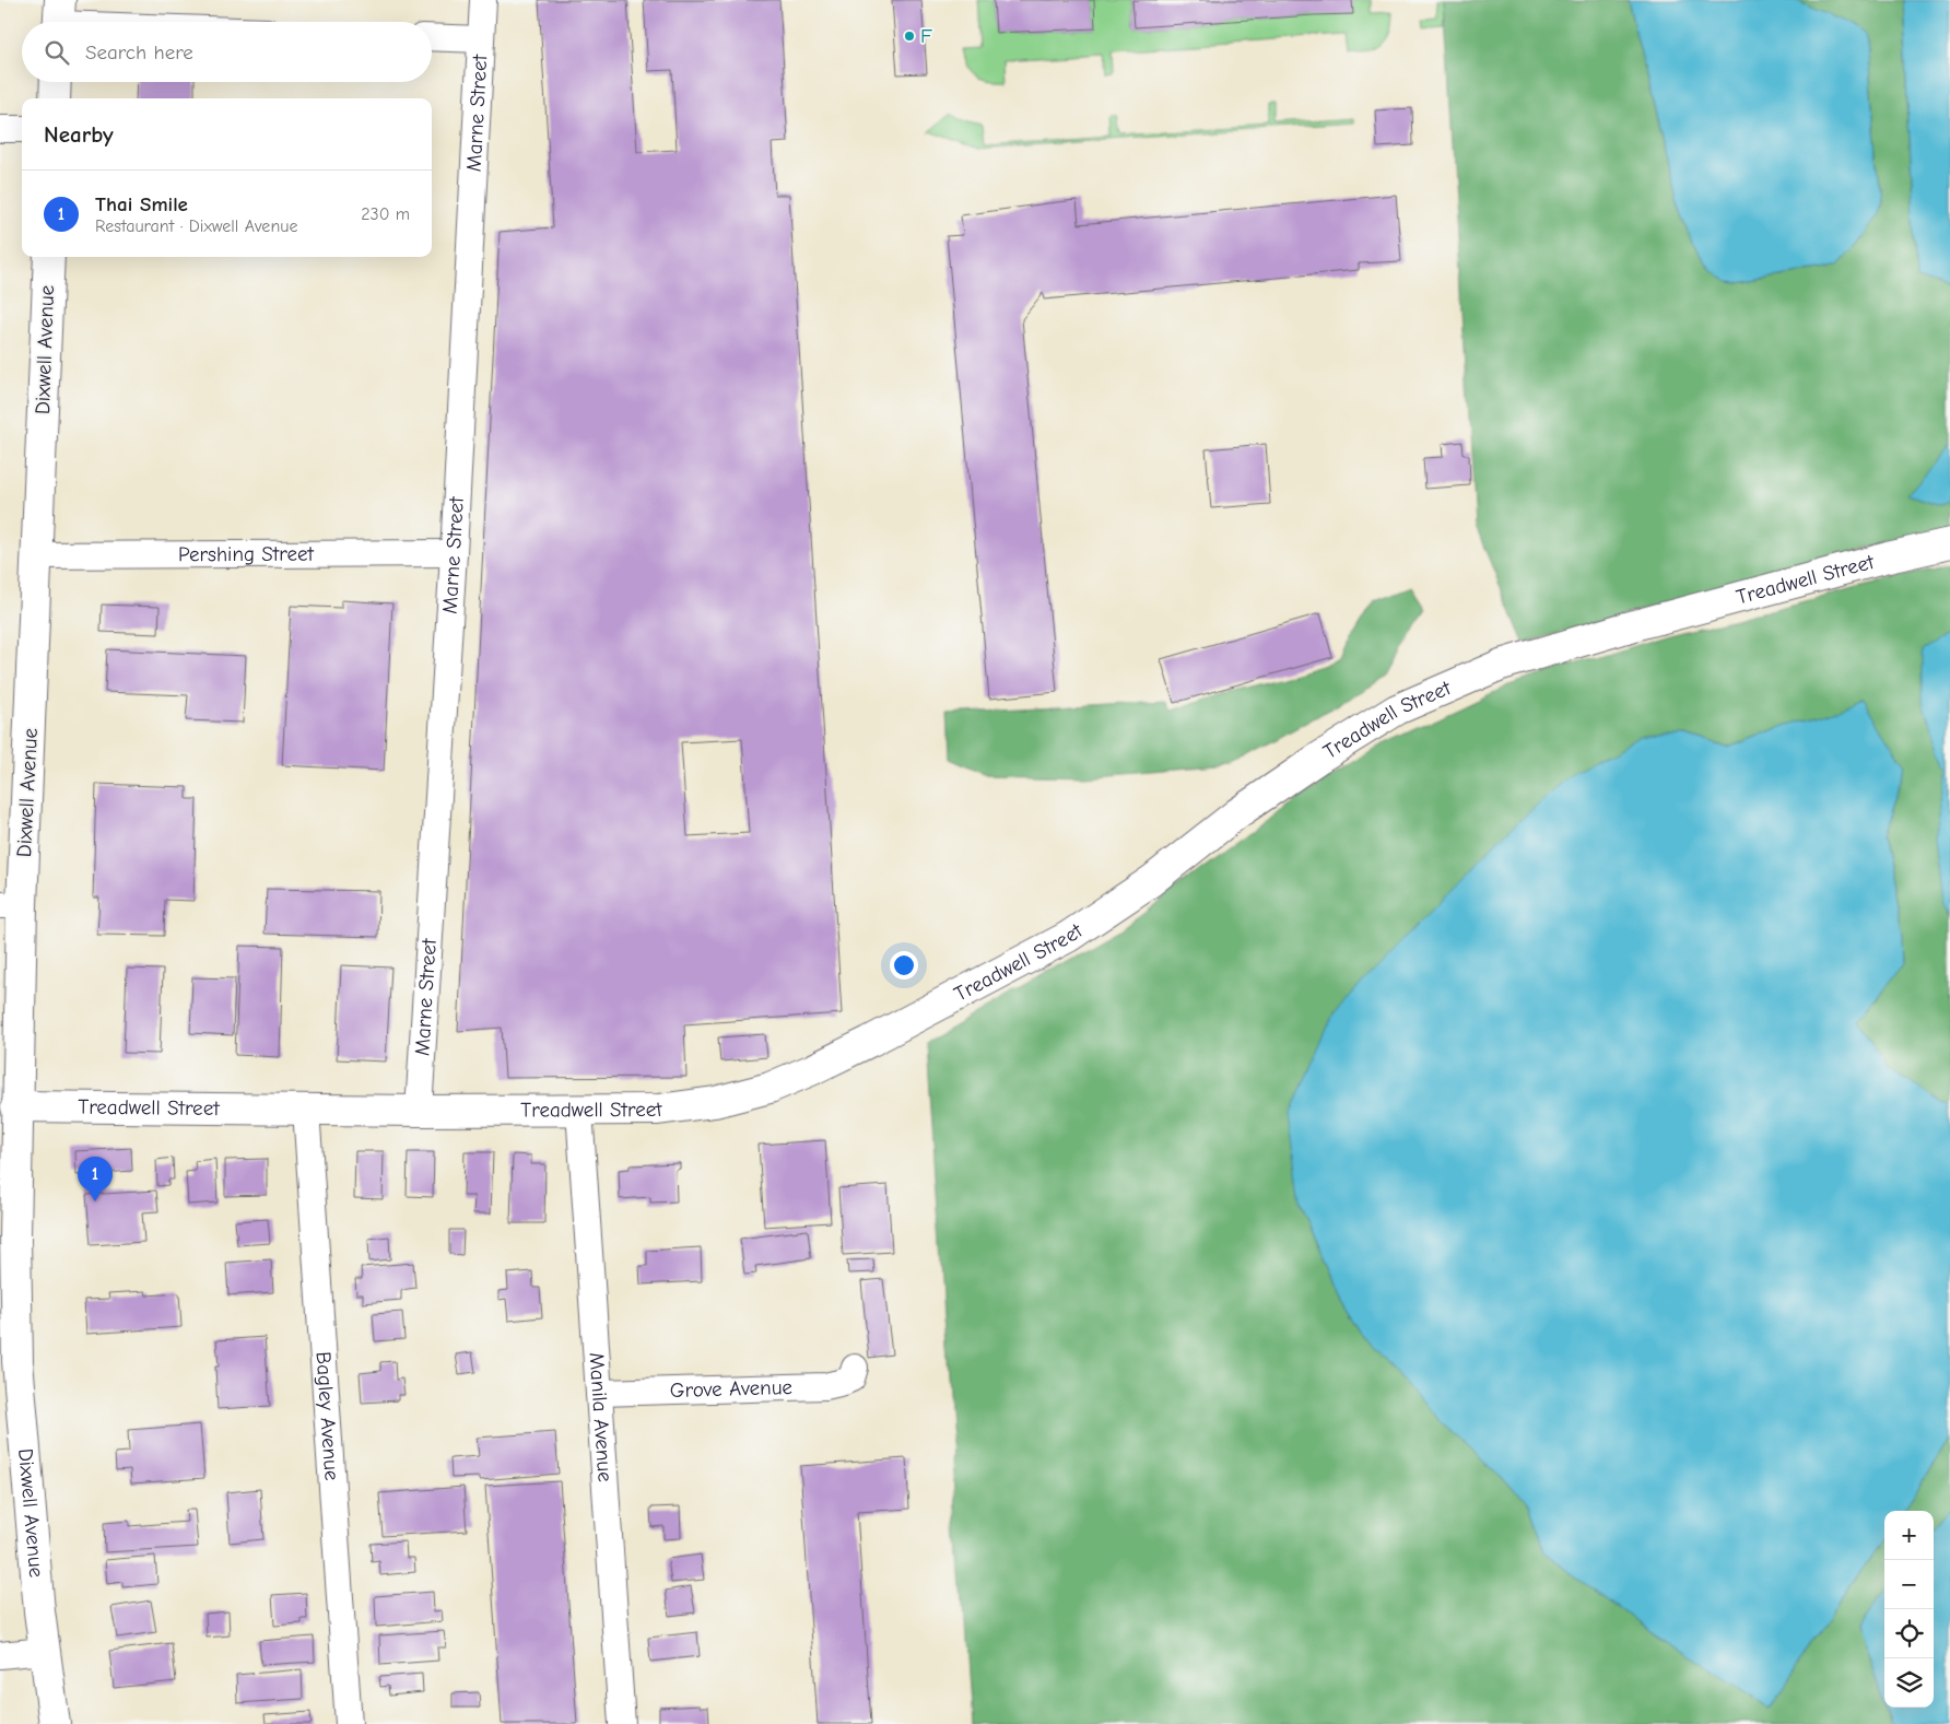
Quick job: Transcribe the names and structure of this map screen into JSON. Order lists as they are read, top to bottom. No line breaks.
{"streets":{"street":["Marne Street","Dixwell Avenue","Pershing Street","Treadwell Street","Grove Avenue","Bagley Avenue","Manila Avenue"]},"crossings":[["Marne Street","Pershing Street"],["Marne Street","Treadwell Street"],["Dixwell Avenue","Pershing Street"],["Dixwell Avenue","Treadwell Street"],["Treadwell Street","Bagley Avenue"],["Treadwell Street","Manila Avenue"],["Grove Avenue","Manila Avenue"]],"places":["F"],"page":{"search":"Search here","heading":"Nearby","list":[{"mark":"1","name":"Thai Smile","note":"Restaurant · Dixwell Avenue","value":"230 m"}],"pins":"1","map_buttons":["+","−"]}}
